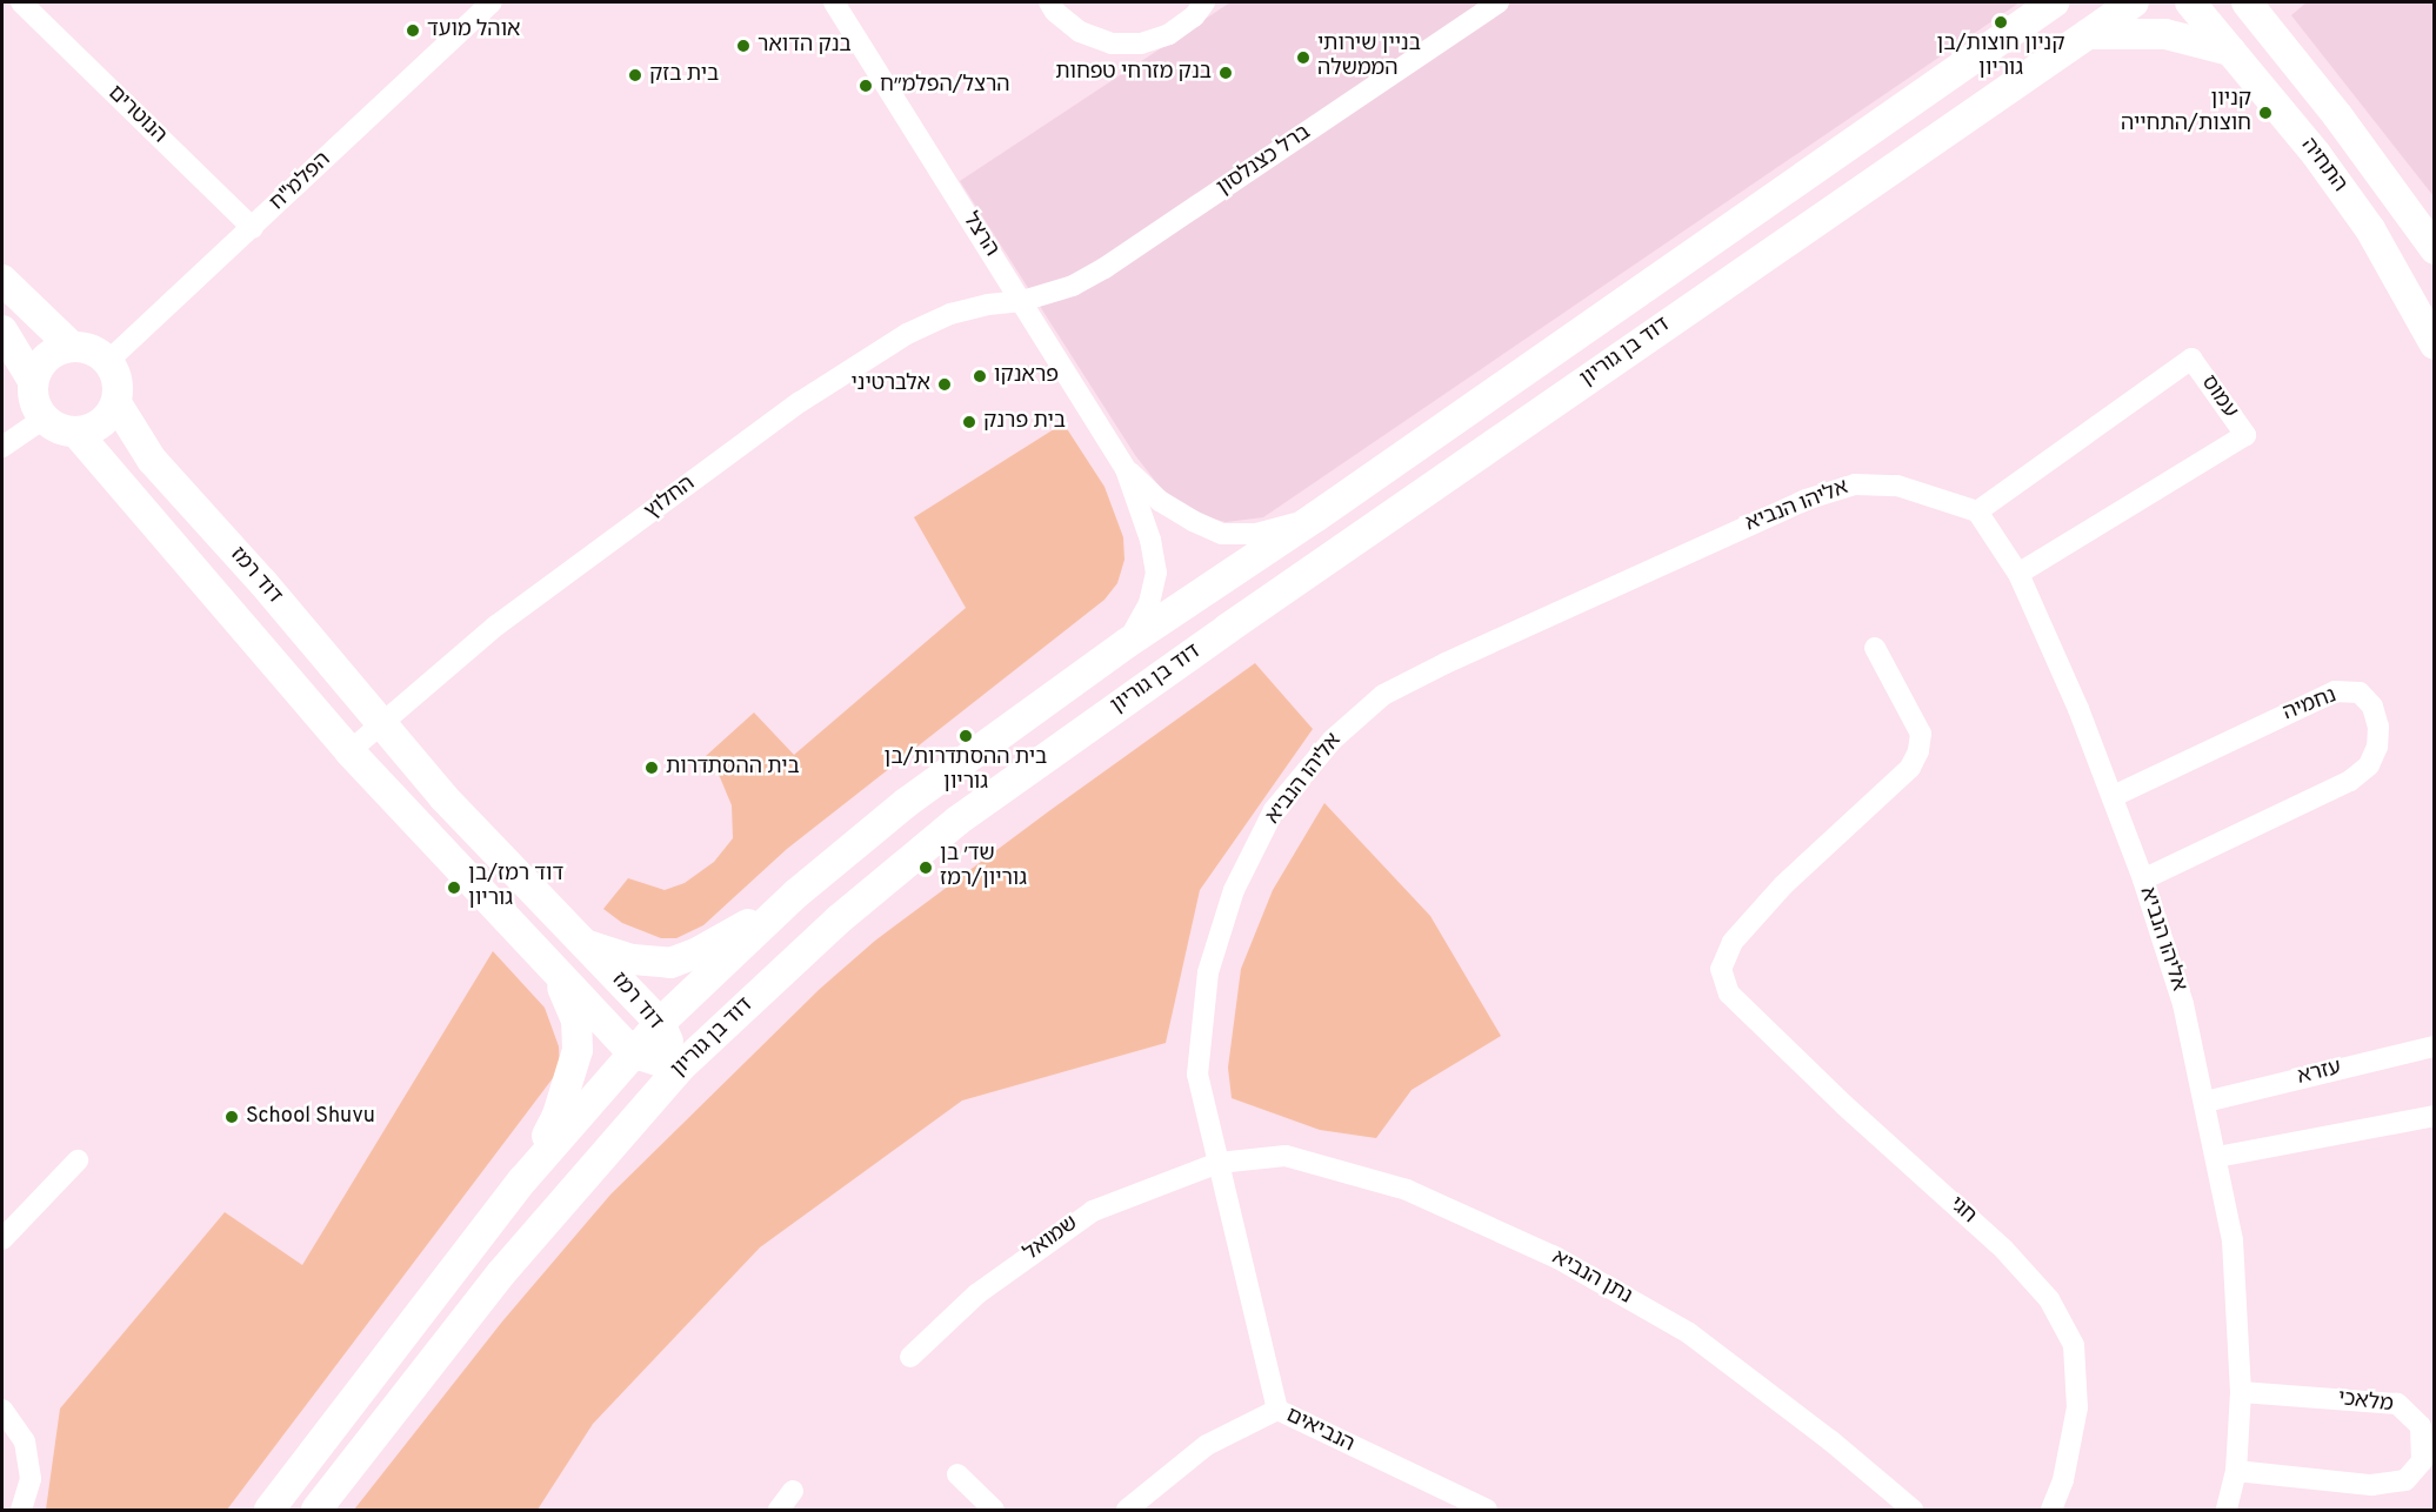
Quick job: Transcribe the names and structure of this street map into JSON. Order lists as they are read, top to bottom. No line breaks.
{"streets":{"main road":["התחיה","דוד בן גוריון","דוד רמז"],"street":["הנוטרים","ברל כצנלסון","הפלמ\"ח","הרצל","עמוס","החלוץ","אליהו הנביא","נחמיה","עזרא","חגי","שמואל","נתן הנביא","מלאכי","הנביאים"]},"crossings":[["הנוטרים","הפלמ\"ח"],["ברל כצנלסון","הרצל"],["ברל כצנלסון","החלוץ"],["הפלמ\"ח","דוד רמז"],["הרצל","דוד בן גוריון"],["הרצל","החלוץ"],["דוד בן גוריון","דוד רמז"],["עמוס","אליהו הנביא"],["החלוץ","דוד רמז"],["אליהו הנביא","נחמיה"],["אליהו הנביא","עזרא"],["אליהו הנביא","שמואל"],["אליהו הנביא","נתן הנביא"],["אליהו הנביא","מלאכי"],["אליהו הנביא","הנביאים"],["שמואל","נתן הנביא"]],"places":["קניון חוצות/בן גוריון","אוהל מועד","בנק הדואר","בניין שירותי הממשלה","בנק מזרחי טפחות","בית בזק","הרצל/הפלמ״ח","קניון חוצות/התחייה","פראנקו","אלברטיני","בית פרנק","בית ההסתדרות/בן גוריון","בית ההסתדרות","שד׳ בן גוריון/רמז","דוד רמז/בן גוריון","School Shuvu"]}
